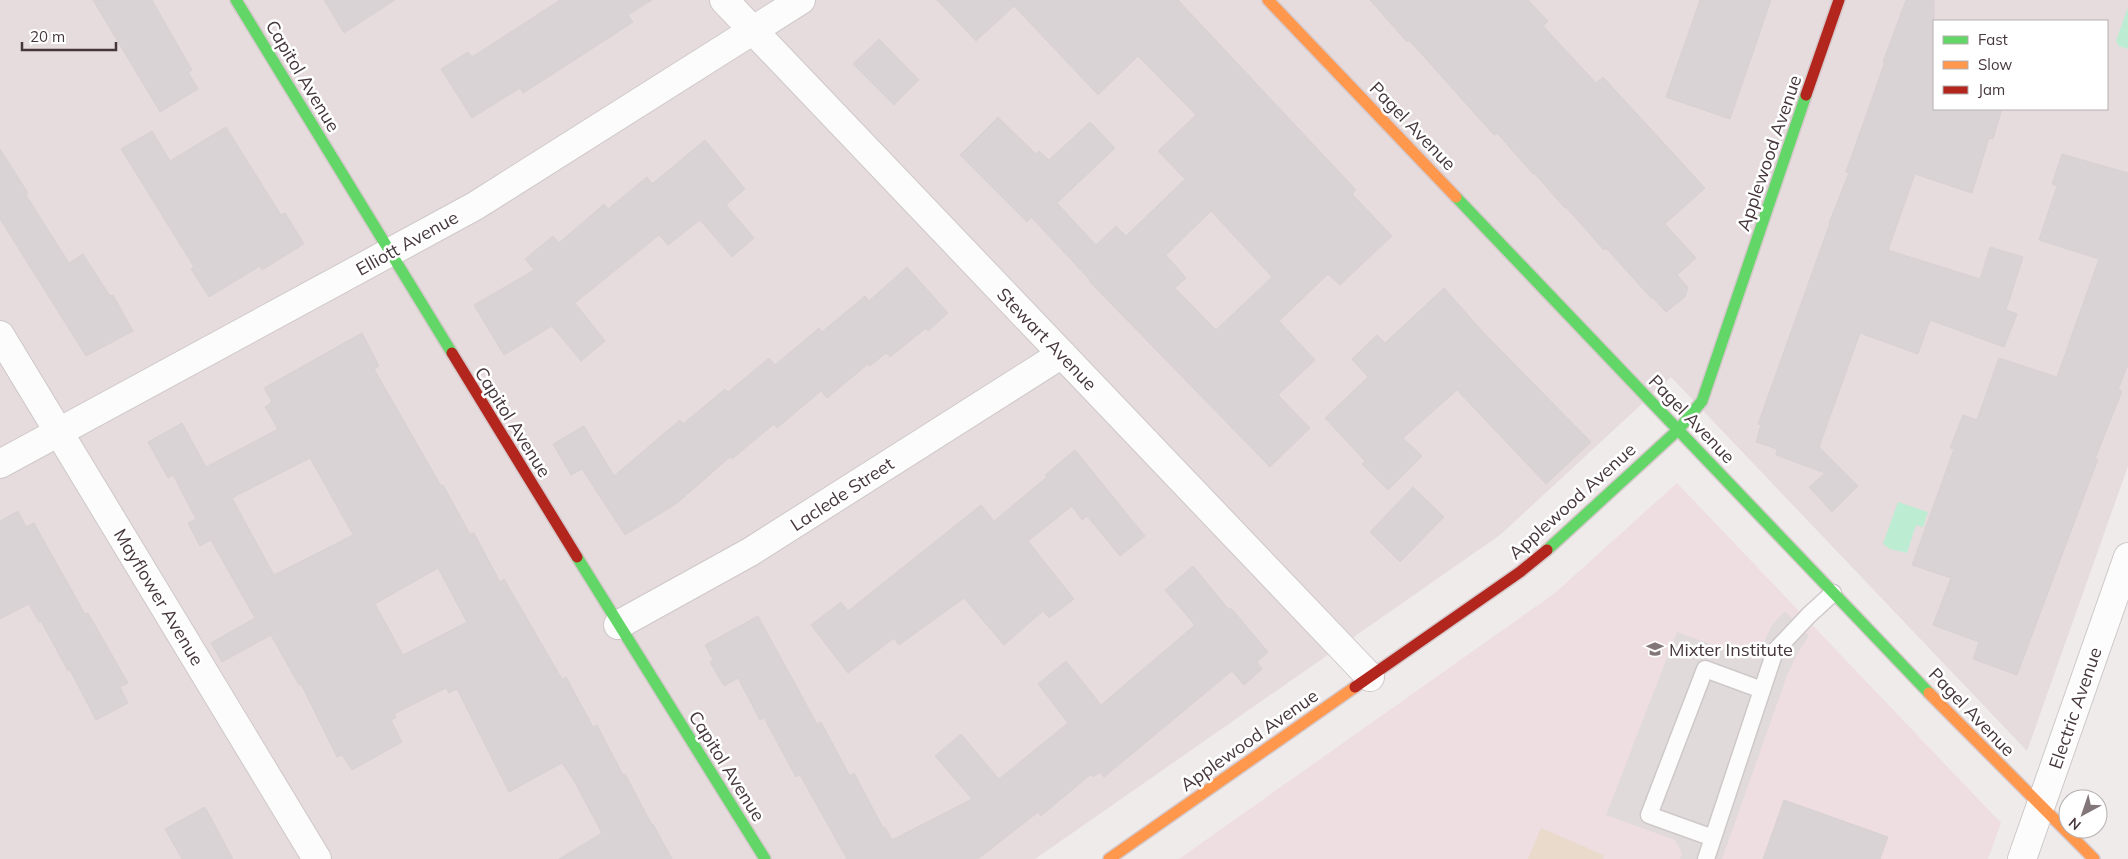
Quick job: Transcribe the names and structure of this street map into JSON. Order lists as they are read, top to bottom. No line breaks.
{"streets":{"street":["Capitol Avenue","Pagel Avenue","Applewood Avenue","Elliott Avenue","Stewart Avenue","Laclede Street","Mayflower Avenue","Electric Avenue"]},"crossings":[["Capitol Avenue","Elliott Avenue"],["Capitol Avenue","Laclede Street"],["Pagel Avenue","Applewood Avenue"],["Pagel Avenue","Electric Avenue"],["Applewood Avenue","Stewart Avenue"],["Elliott Avenue","Stewart Avenue"],["Elliott Avenue","Mayflower Avenue"],["Stewart Avenue","Laclede Street"]],"places":{"school or university":["Mixter Institute"]},"legend":["Fast","Slow","Jam"],"scale_bar":"20 m","north":"bottom left"}
